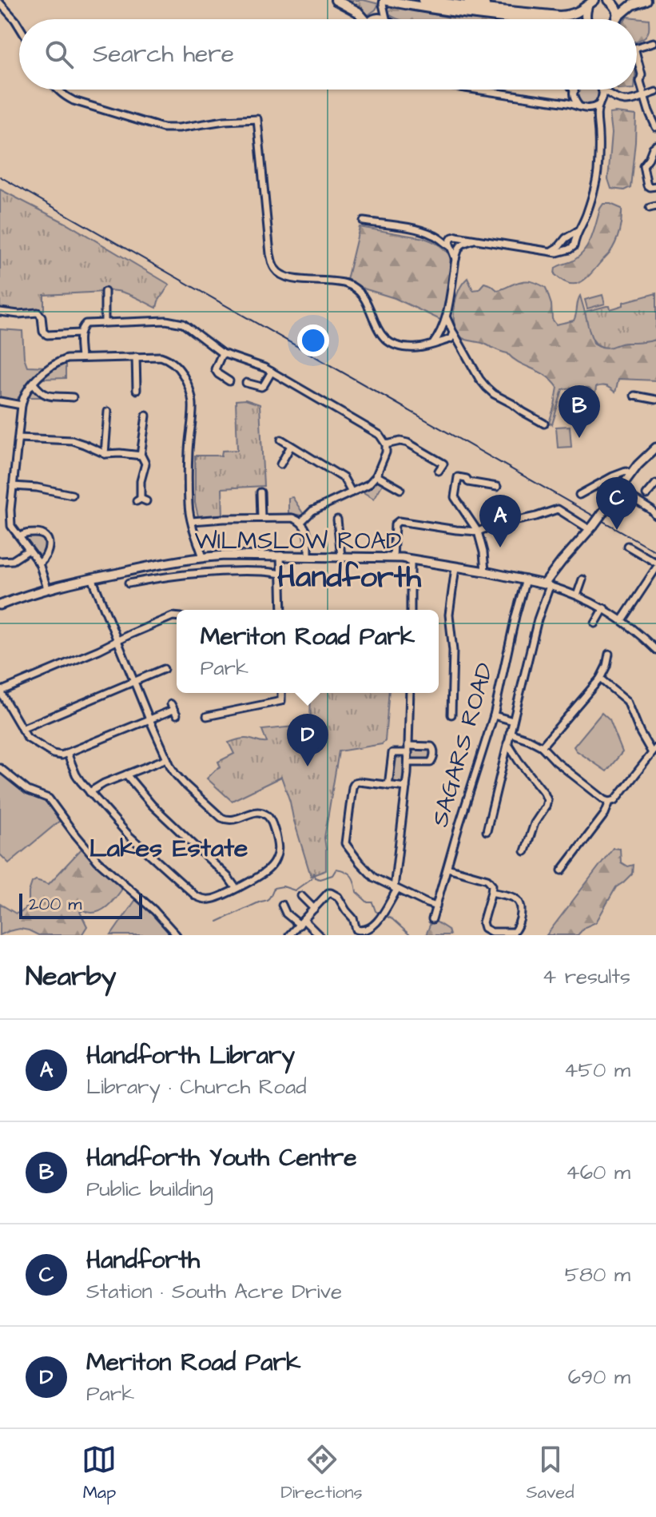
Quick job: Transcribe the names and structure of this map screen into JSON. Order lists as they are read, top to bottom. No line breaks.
{"streets":{"main road":["WILMSLOW ROAD"],"street":["SAGARS ROAD"]},"crossings":[["WILMSLOW ROAD","SAGARS ROAD"]],"districts":["Handforth","Lakes Estate"],"scale_bar":"200 m","page":{"search":"Search here","pins":["B","C","A","D"],"popup":["Meriton Road Park","Park"],"scale":"200 m","heading":["Nearby","4 results"],"list":[{"mark":"A","name":"Handforth Library","note":"Library · Church Road","value":"450 m"},{"mark":"B","name":"Handforth Youth Centre","note":"Public building","value":"460 m"},{"mark":"C","name":"Handforth","note":"Station · South Acre Drive","value":"580 m"},{"mark":"D","name":"Meriton Road Park","note":"Park","value":"690 m"}],"nav":["Map","Directions","Saved"]}}
